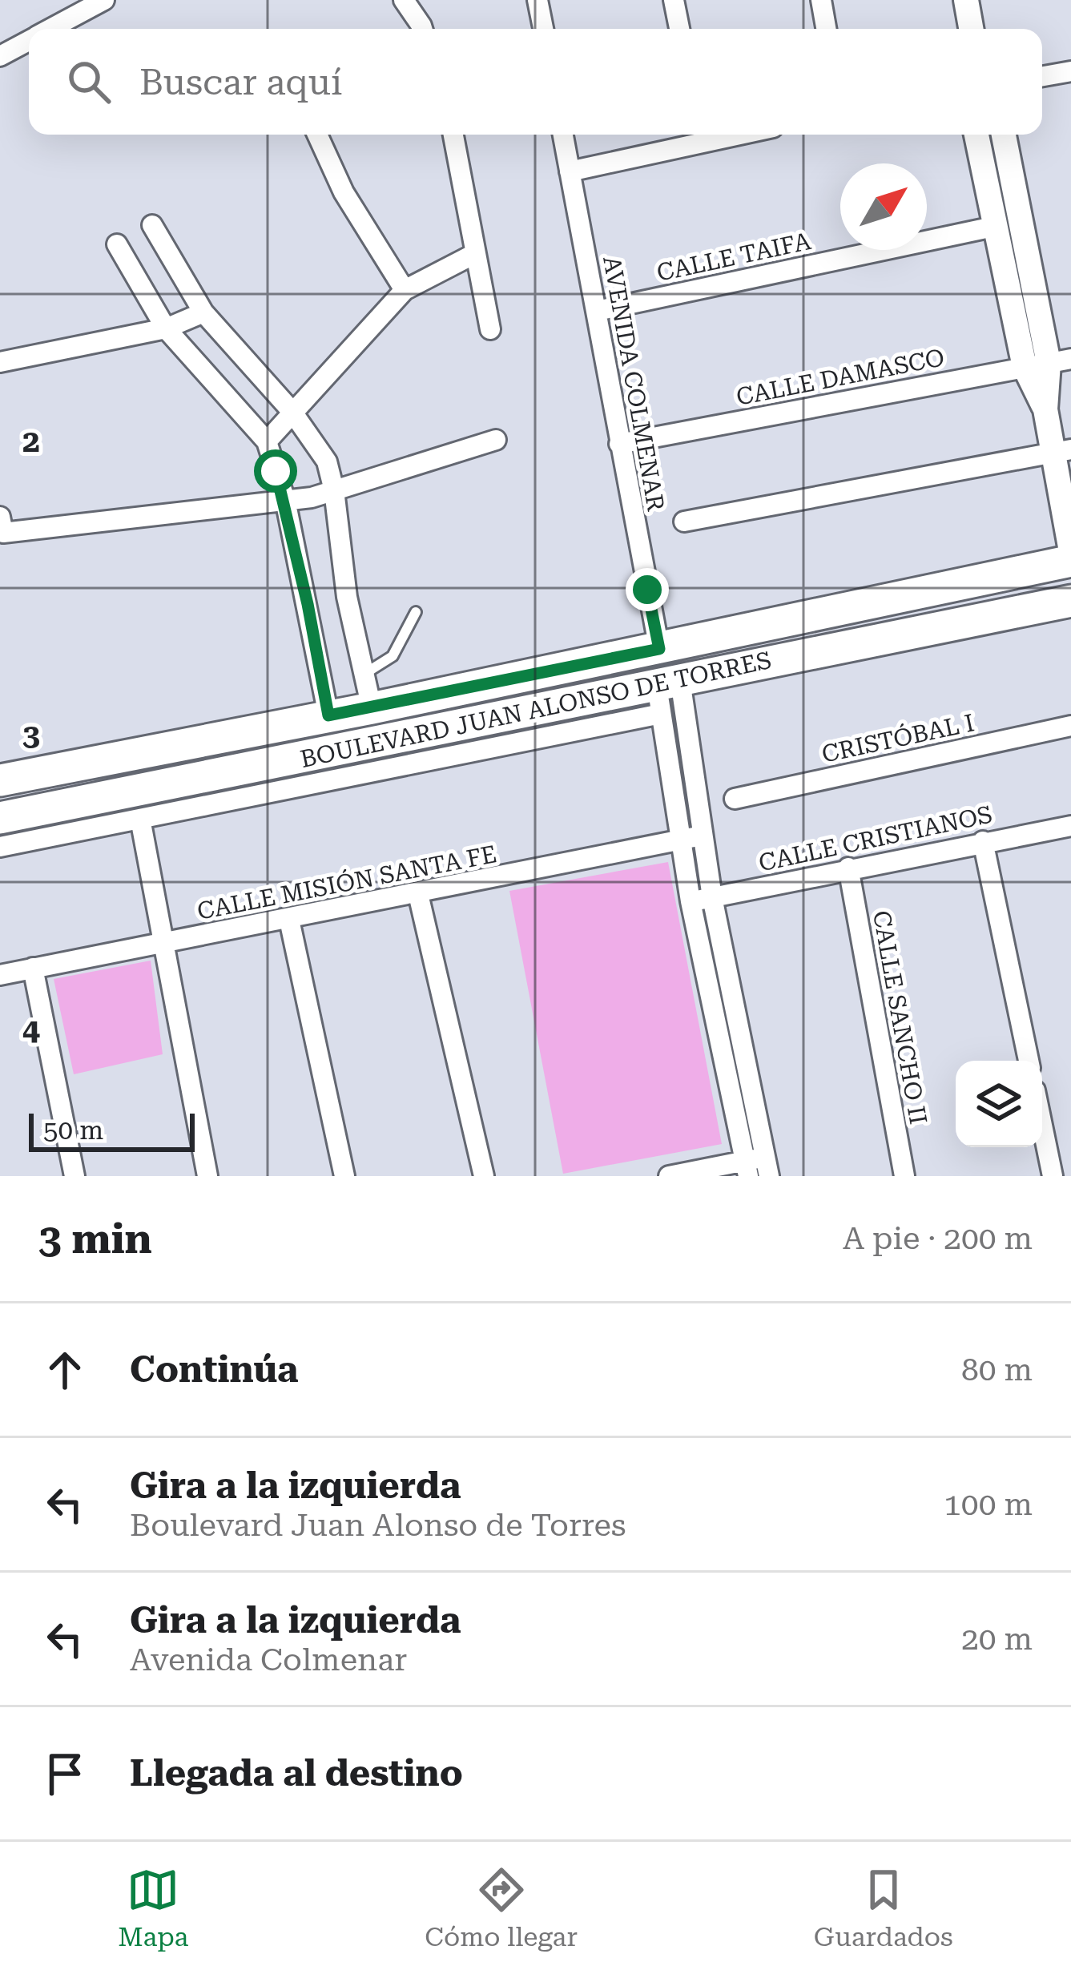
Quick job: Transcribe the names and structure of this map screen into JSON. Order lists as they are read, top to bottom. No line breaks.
{"streets":{"main road":["BOULEVARD JUAN ALONSO DE TORRES"],"street":["CALLE TAIFA","CALLE DAMASCO","AVENIDA COLMENAR","CRISTÓBAL I","CALLE CRISTIANOS","CALLE MISIÓN SANTA FE","CALLE SANCHO II"]},"crossings":[["CALLE TAIFA","AVENIDA COLMENAR"],["CALLE DAMASCO","AVENIDA COLMENAR"],["AVENIDA COLMENAR","BOULEVARD JUAN ALONSO DE TORRES"],["CALLE CRISTIANOS","CALLE SANCHO II"]],"scale_bar":"50 m","north":"top right","page":{"search":"Buscar aquí","scale":"50 m","heading":["3 min","A pie · 200 m"],"list":[["Continúa","80 m"],["Gira a la izquierda","Boulevard Juan Alonso de Torres","100 m"],["Gira a la izquierda","Avenida Colmenar","20 m"],"Llegada al destino"],"nav":["Mapa","Cómo llegar","Guardados"]},"grid":{"rows":["2","3","4"]}}
